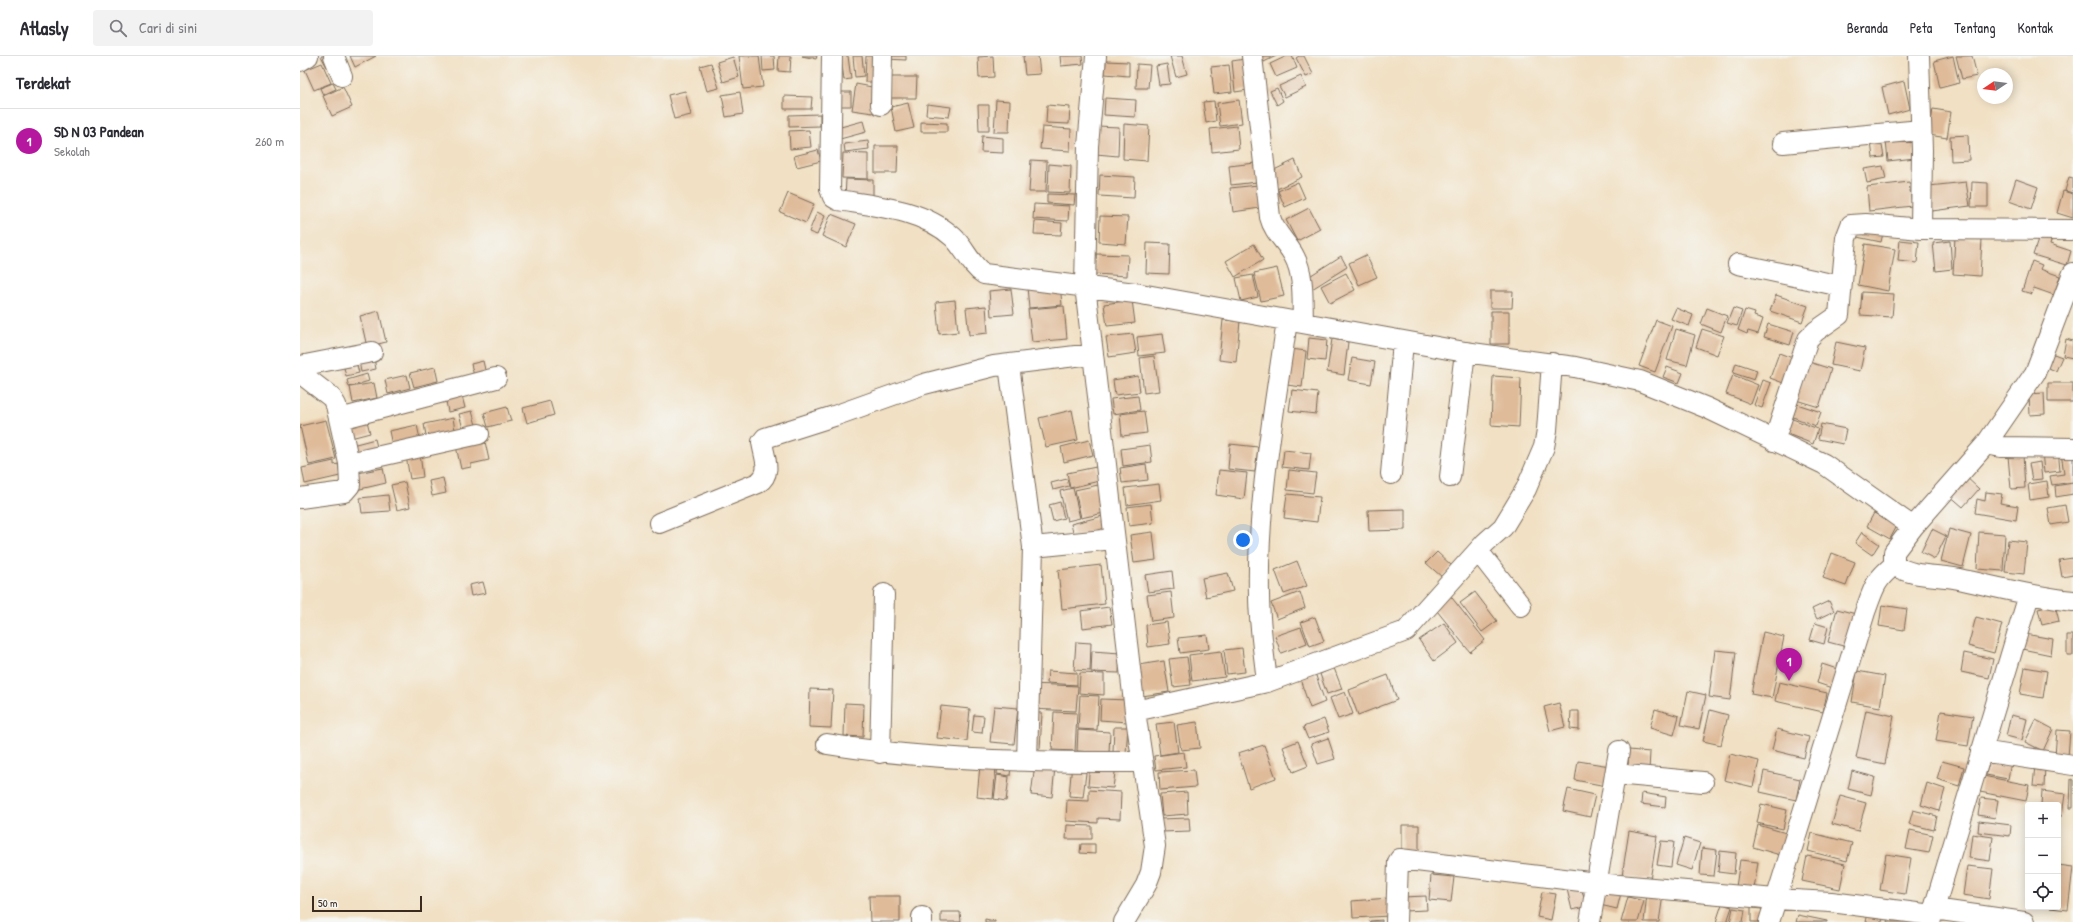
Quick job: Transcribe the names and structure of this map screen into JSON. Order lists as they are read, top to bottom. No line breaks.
{"scale_bar":"50 m","north":"left","page":{"header":"Atlasly","search":"Cari di sini","nav":["Beranda","Peta","Tentang","Kontak"],"heading":"Terdekat","list":[{"mark":"1","name":"SD N 03 Pandean","note":"Sekolah","value":"260 m"}],"pins":"1","map_buttons":["+","−"],"scale":"50 m"}}
